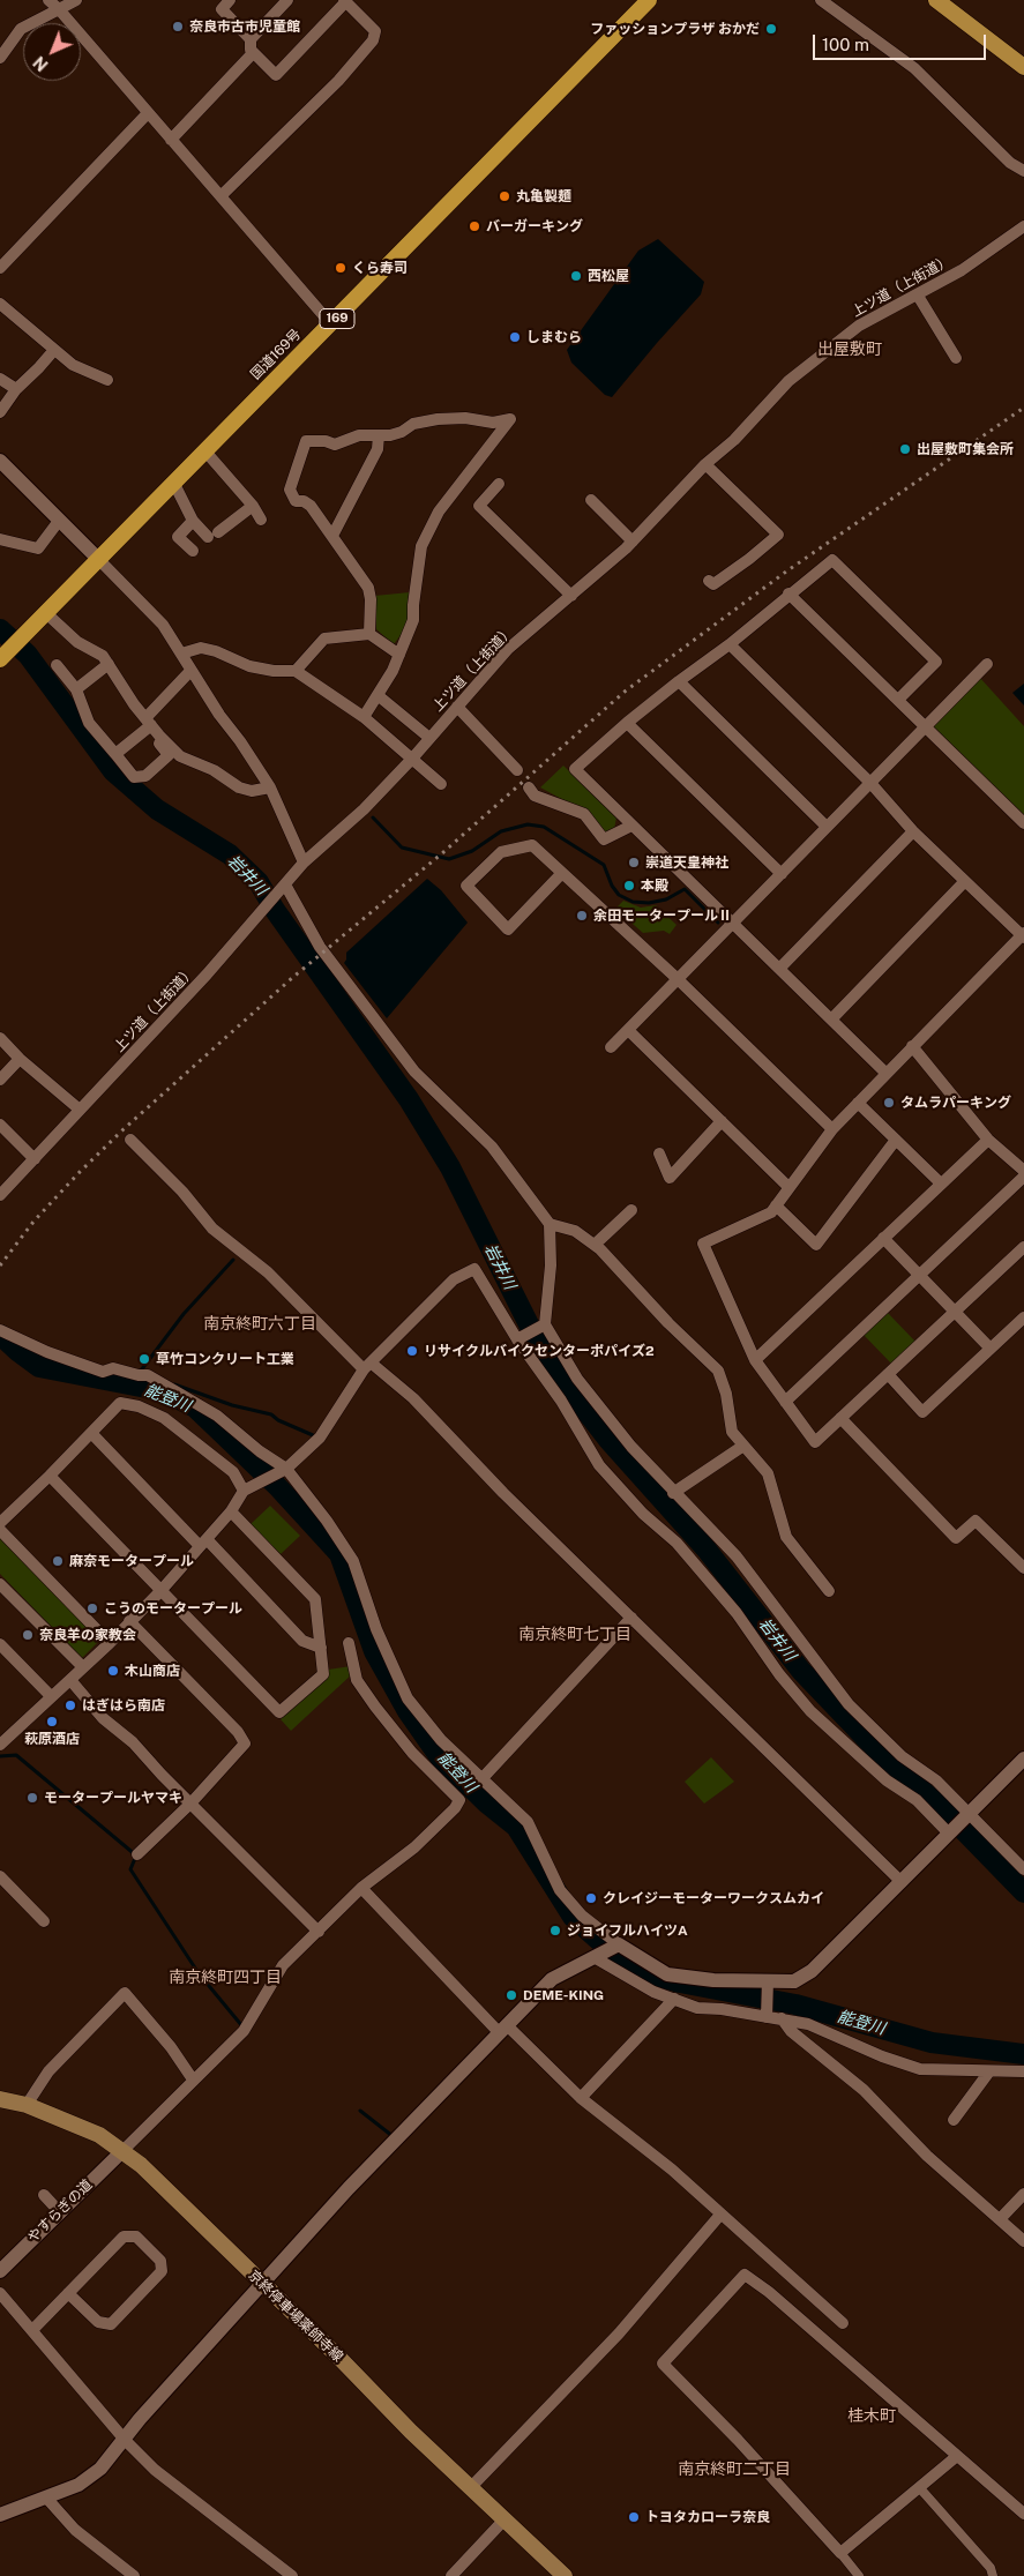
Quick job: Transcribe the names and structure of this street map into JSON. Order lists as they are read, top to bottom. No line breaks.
{"streets":{"highway":["169","国道169号"],"main road":["京終停車場薬師寺線"],"street":["上ツ道（上街道）","やすらぎの道"]},"crossings":[["やすらぎの道","京終停車場薬師寺線"]],"districts":["出屋敷町","南京終町六丁目","南京終町七丁目","南京終町四丁目","桂木町","南京終町二丁目"],"water":["岩井川","能登川"],"places":["奈良市古市児童館","ファッションプラザ おかだ","丸亀製麺","バーガーキング","くら寿司","西松屋","しまむら","出屋敷町集会所","崇道天皇神社","本殿","余田モータープールⅡ","タムラパーキング","リサイクルバイクセンターポパイズ2","草竹コンクリート工業","麻奈モータープール","こうのモータープール","奈良羊の家教会","木山商店","はぎはら南店","萩原酒店","モータープールヤマキ","クレイジーモーターワークスムカイ","ジョイフルハイツA","DEME-KING","トヨタカローラ奈良"],"scale_bar":"100 m","north":"bottom left"}
